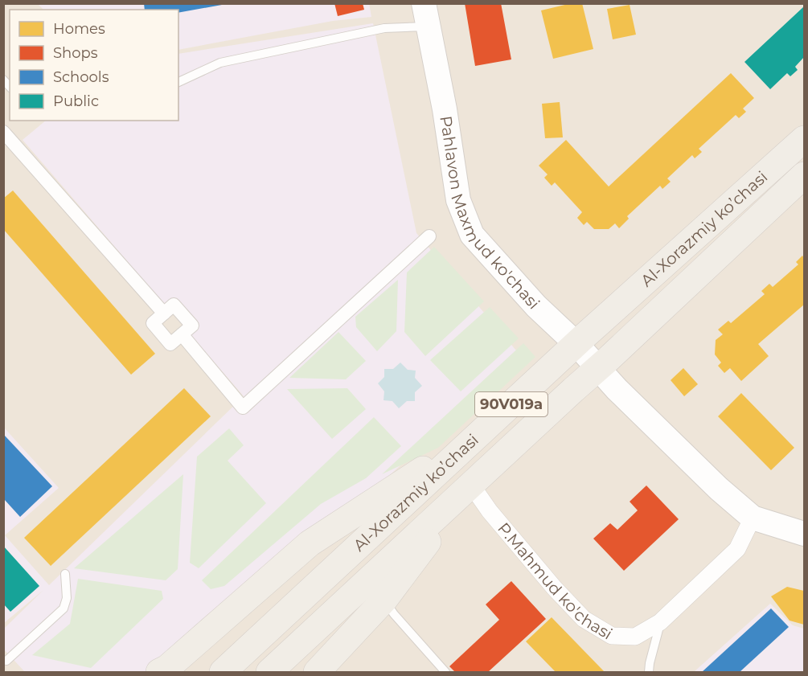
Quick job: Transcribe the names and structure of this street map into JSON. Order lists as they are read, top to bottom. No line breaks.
{"streets":{"main road":["Pahlavon Maxmud ko'chasi","Al-Xorazmiy ko’chasi","90V019a"],"street":["P.Mahmud ko'chasi"]},"crossings":[["Pahlavon Maxmud ko'chasi","Al-Xorazmiy ko’chasi"],["Pahlavon Maxmud ko'chasi","P.Mahmud ko'chasi"],["Al-Xorazmiy ko’chasi","P.Mahmud ko'chasi"]],"legend":["Homes","Shops","Schools","Public"]}
